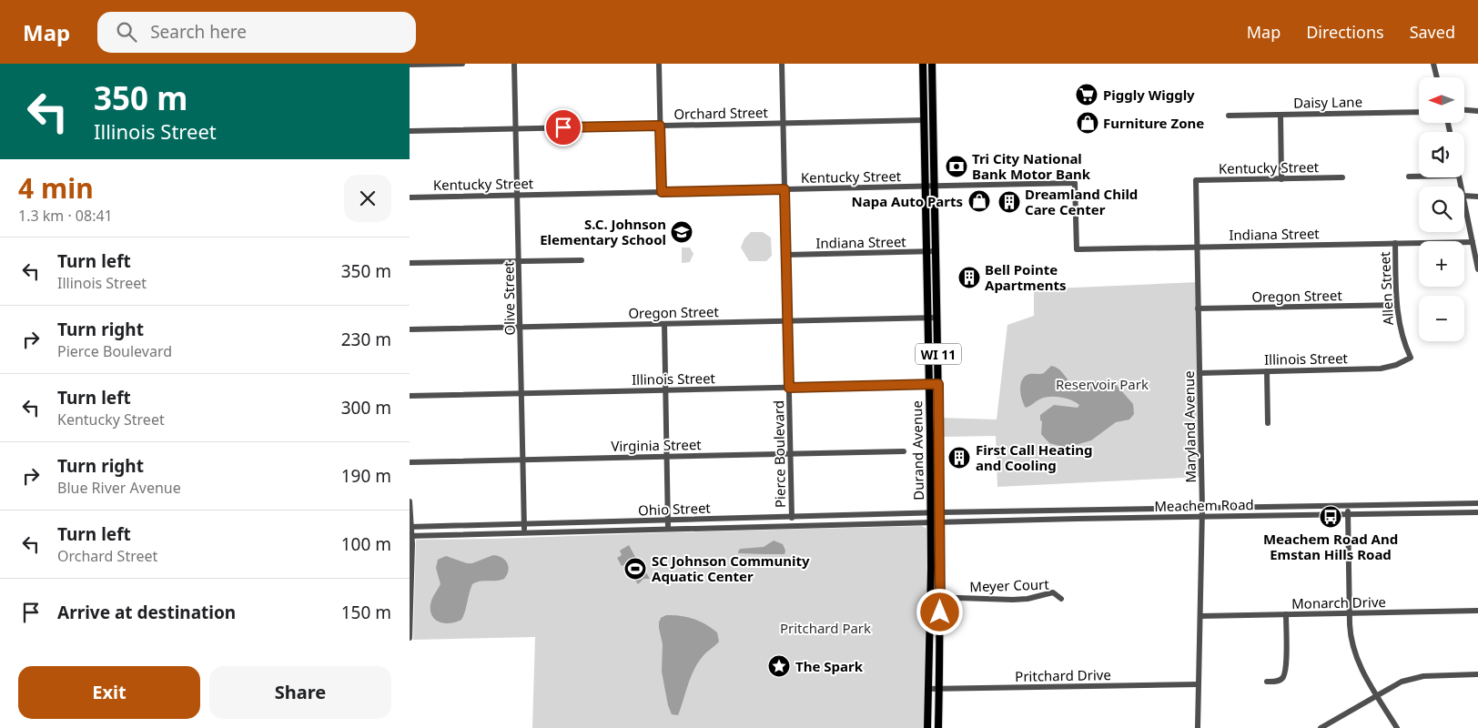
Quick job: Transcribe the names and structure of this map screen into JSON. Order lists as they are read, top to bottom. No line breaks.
{"streets":{"main road":["WI 11","Durand Avenue"],"street":["Daisy Lane","Orchard Street","Kentucky Street","Indiana Street","Allen Street","Oregon Street","Olive Street","Illinois Street","Maryland Avenue","Virginia Street","Pierce Boulevard","Meachem Road","Ohio Street","Meyer Court","Monarch Drive","Pritchard Drive"]},"crossings":[["Orchard Street","Olive Street"],["Orchard Street","Durand Avenue"],["Orchard Street","Pierce Boulevard"],["Kentucky Street","Indiana Street"],["Kentucky Street","Olive Street"],["Kentucky Street","Maryland Avenue"],["Kentucky Street","Durand Avenue"],["Kentucky Street","Pierce Boulevard"],["Indiana Street","Allen Street"],["Indiana Street","Maryland Avenue"],["Indiana Street","Durand Avenue"],["Indiana Street","Pierce Boulevard"],["Allen Street","Oregon Street"],["Allen Street","Illinois Street"],["Oregon Street","Olive Street"],["Oregon Street","Maryland Avenue"],["Oregon Street","Durand Avenue"],["Oregon Street","Pierce Boulevard"],["Olive Street","Illinois Street"],["Olive Street","Virginia Street"],["Olive Street","Ohio Street"],["Illinois Street","Maryland Avenue"],["Illinois Street","Durand Avenue"],["Illinois Street","Pierce Boulevard"],["Maryland Avenue","Meachem Road"],["Maryland Avenue","Monarch Drive"],["Maryland Avenue","Pritchard Drive"],["Virginia Street","Pierce Boulevard"],["Durand Avenue","Meachem Road"],["Durand Avenue","Ohio Street"],["Durand Avenue","Meyer Court"],["Durand Avenue","Pritchard Drive"],["Pierce Boulevard","Ohio Street"],["Meachem Road","Ohio Street"]],"parks":["Reservoir Park","Pritchard Park"],"places":{"supermarket":["Piggly Wiggly"],"shop":["Furniture Zone","Napa Auto Parts"],"bank":["Tri City National Bank Motor Bank"],"building":["Dreamland Child Care Center","Bell Pointe Apartments","First Call Heating and Cooling"],"school or university":["S.C. Johnson Elementary School"],"bus stop":["Meachem Road And Emstan Hills Road"],"sports":["SC Johnson Community Aquatic Center"],"place":["The Spark"]},"north":"left","page":{"header":"Map","search":"Search here","nav":["Map","Directions","Saved"],"turn":["350 m","Illinois Street"],"map_buttons":["+","−"],"heading":["4 min","1.3 km · 08:41"],"list":[{"name":"Turn left","note":"Illinois Street","value":"350 m"},{"name":"Turn right","note":"Pierce Boulevard","value":"230 m"},{"name":"Turn left","note":"Kentucky Street","value":"300 m"},{"name":"Turn right","note":"Blue River Avenue","value":"190 m"},{"name":"Turn left","note":"Orchard Street","value":"100 m"},{"name":"Arrive at destination","value":"150 m"}],"buttons":["Exit","Share"]}}
